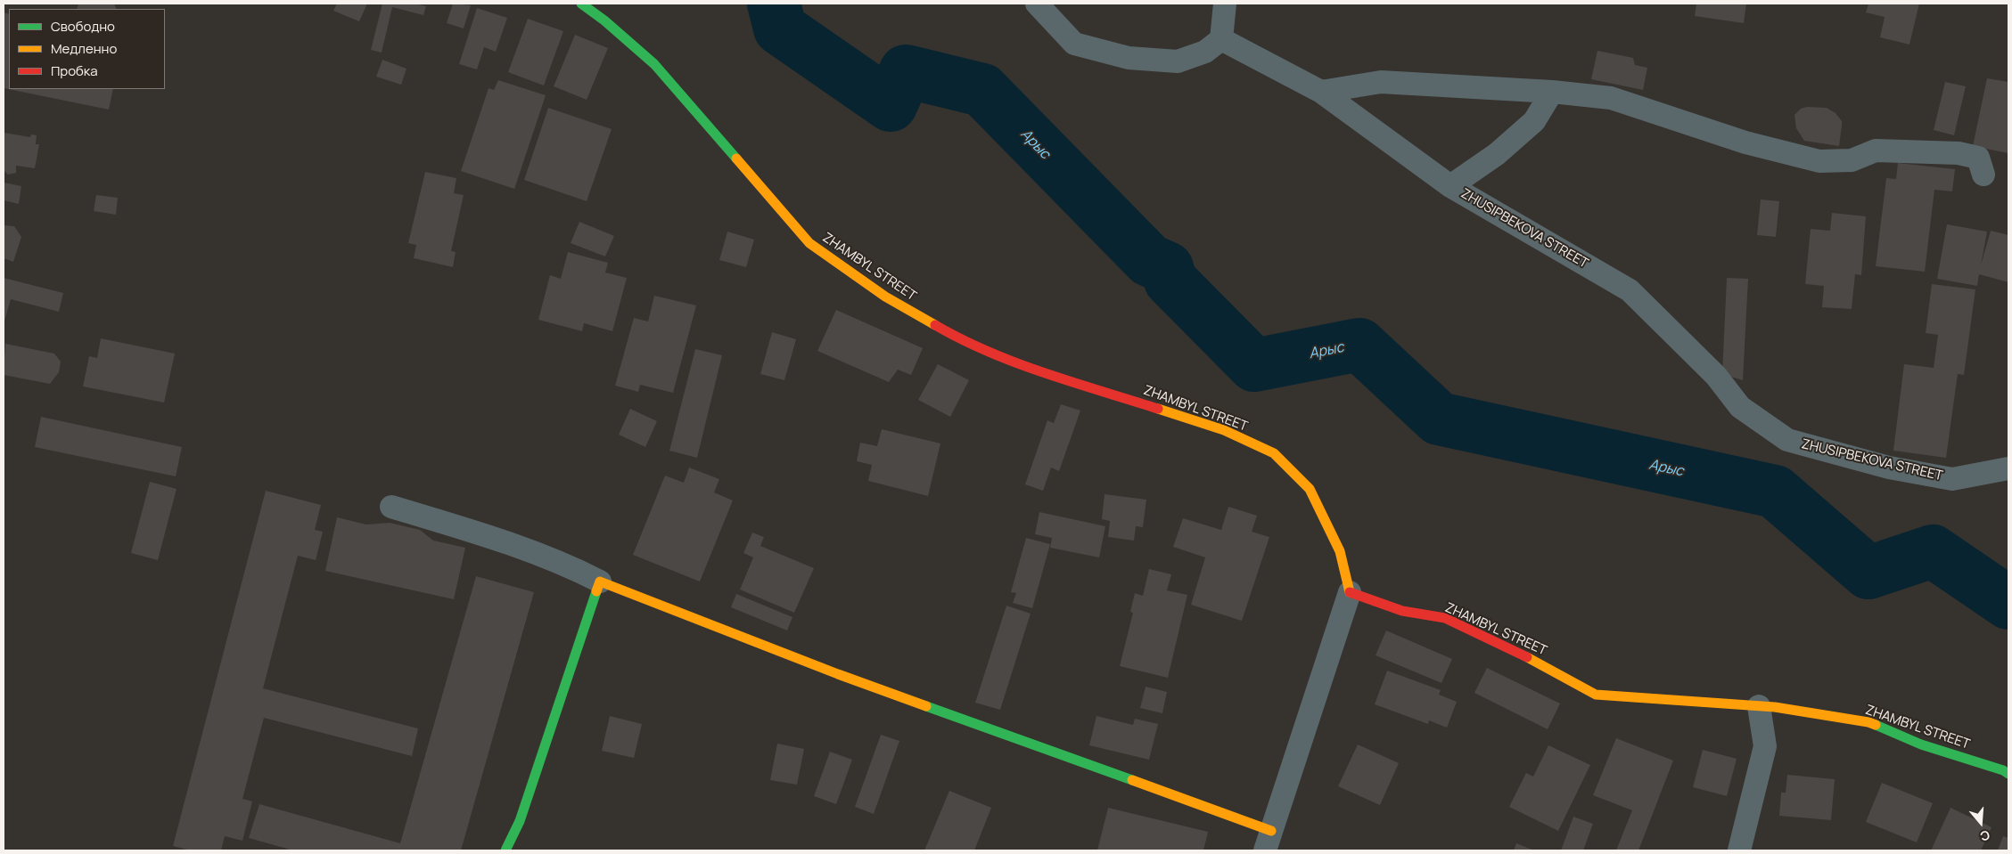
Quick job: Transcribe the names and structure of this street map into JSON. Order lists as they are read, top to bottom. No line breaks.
{"streets":{"street":["ZHUSIPBEKOVA STREET","ZHAMBYL STREET"]},"water":["Арыс"],"legend":["Свободно","Медленно","Пробка"],"north":"bottom"}
